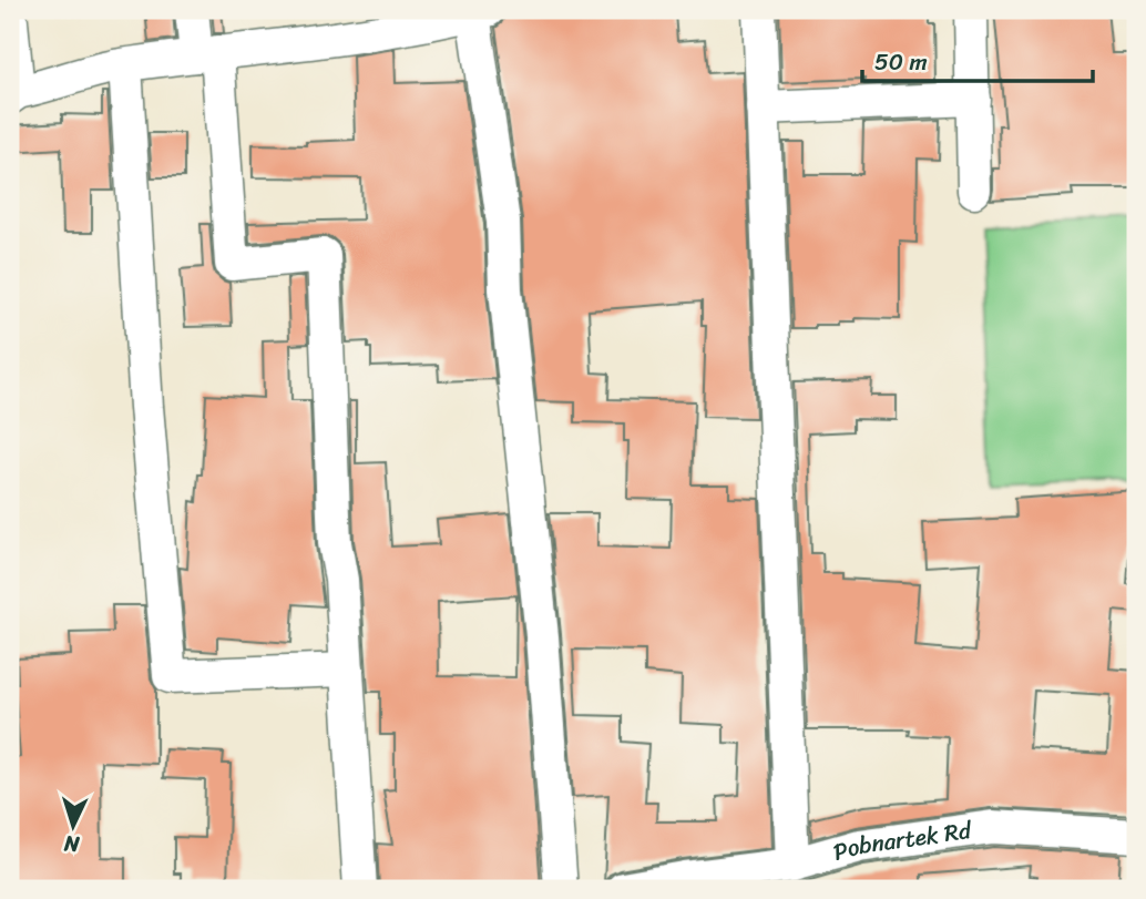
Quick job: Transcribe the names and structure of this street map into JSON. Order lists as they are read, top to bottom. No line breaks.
{"streets":{"street":["Pobnartek Rd"]},"scale_bar":"50 m","north":"bottom"}
